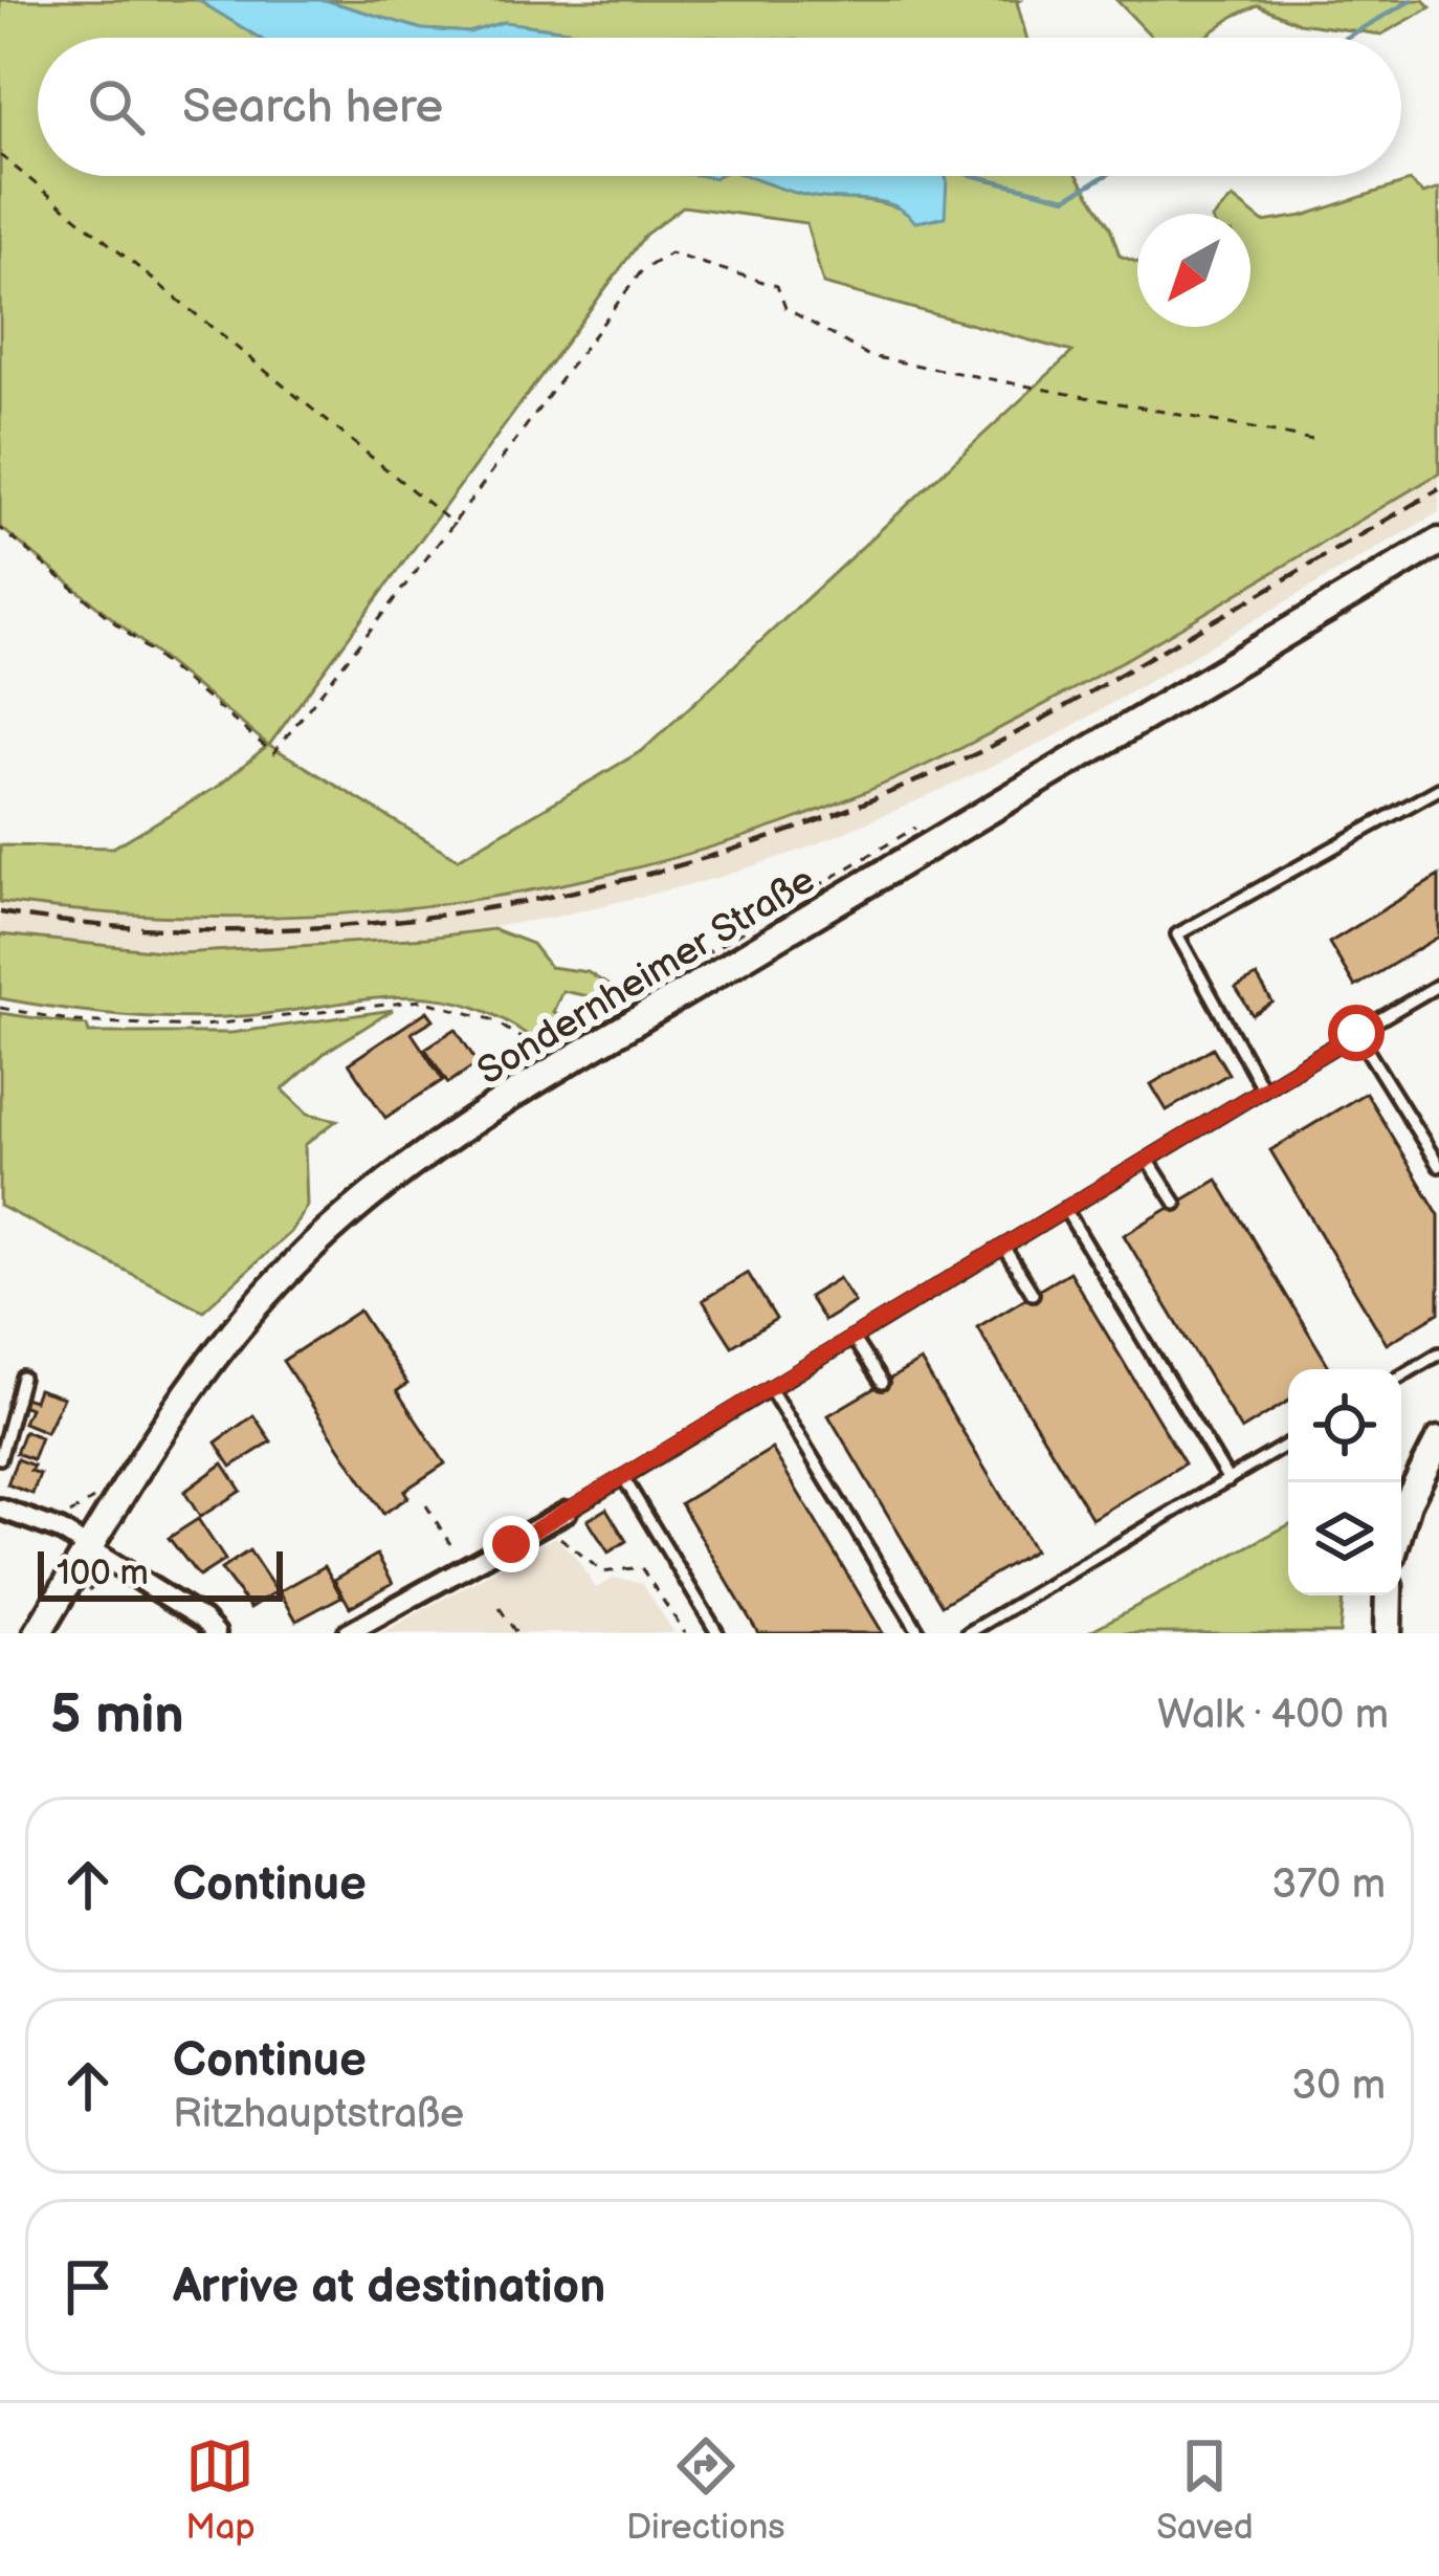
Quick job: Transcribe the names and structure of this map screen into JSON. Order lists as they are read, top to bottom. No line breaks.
{"streets":{"main road":["Sondernheimer Straße"]},"scale_bar":"100 m","north":"bottom left","page":{"search":"Search here","scale":"100 m","heading":["5 min","Walk · 400 m"],"list":[["Continue","370 m"],["Continue","Ritzhauptstraße","30 m"],"Arrive at destination"],"nav":["Map","Directions","Saved"]}}
